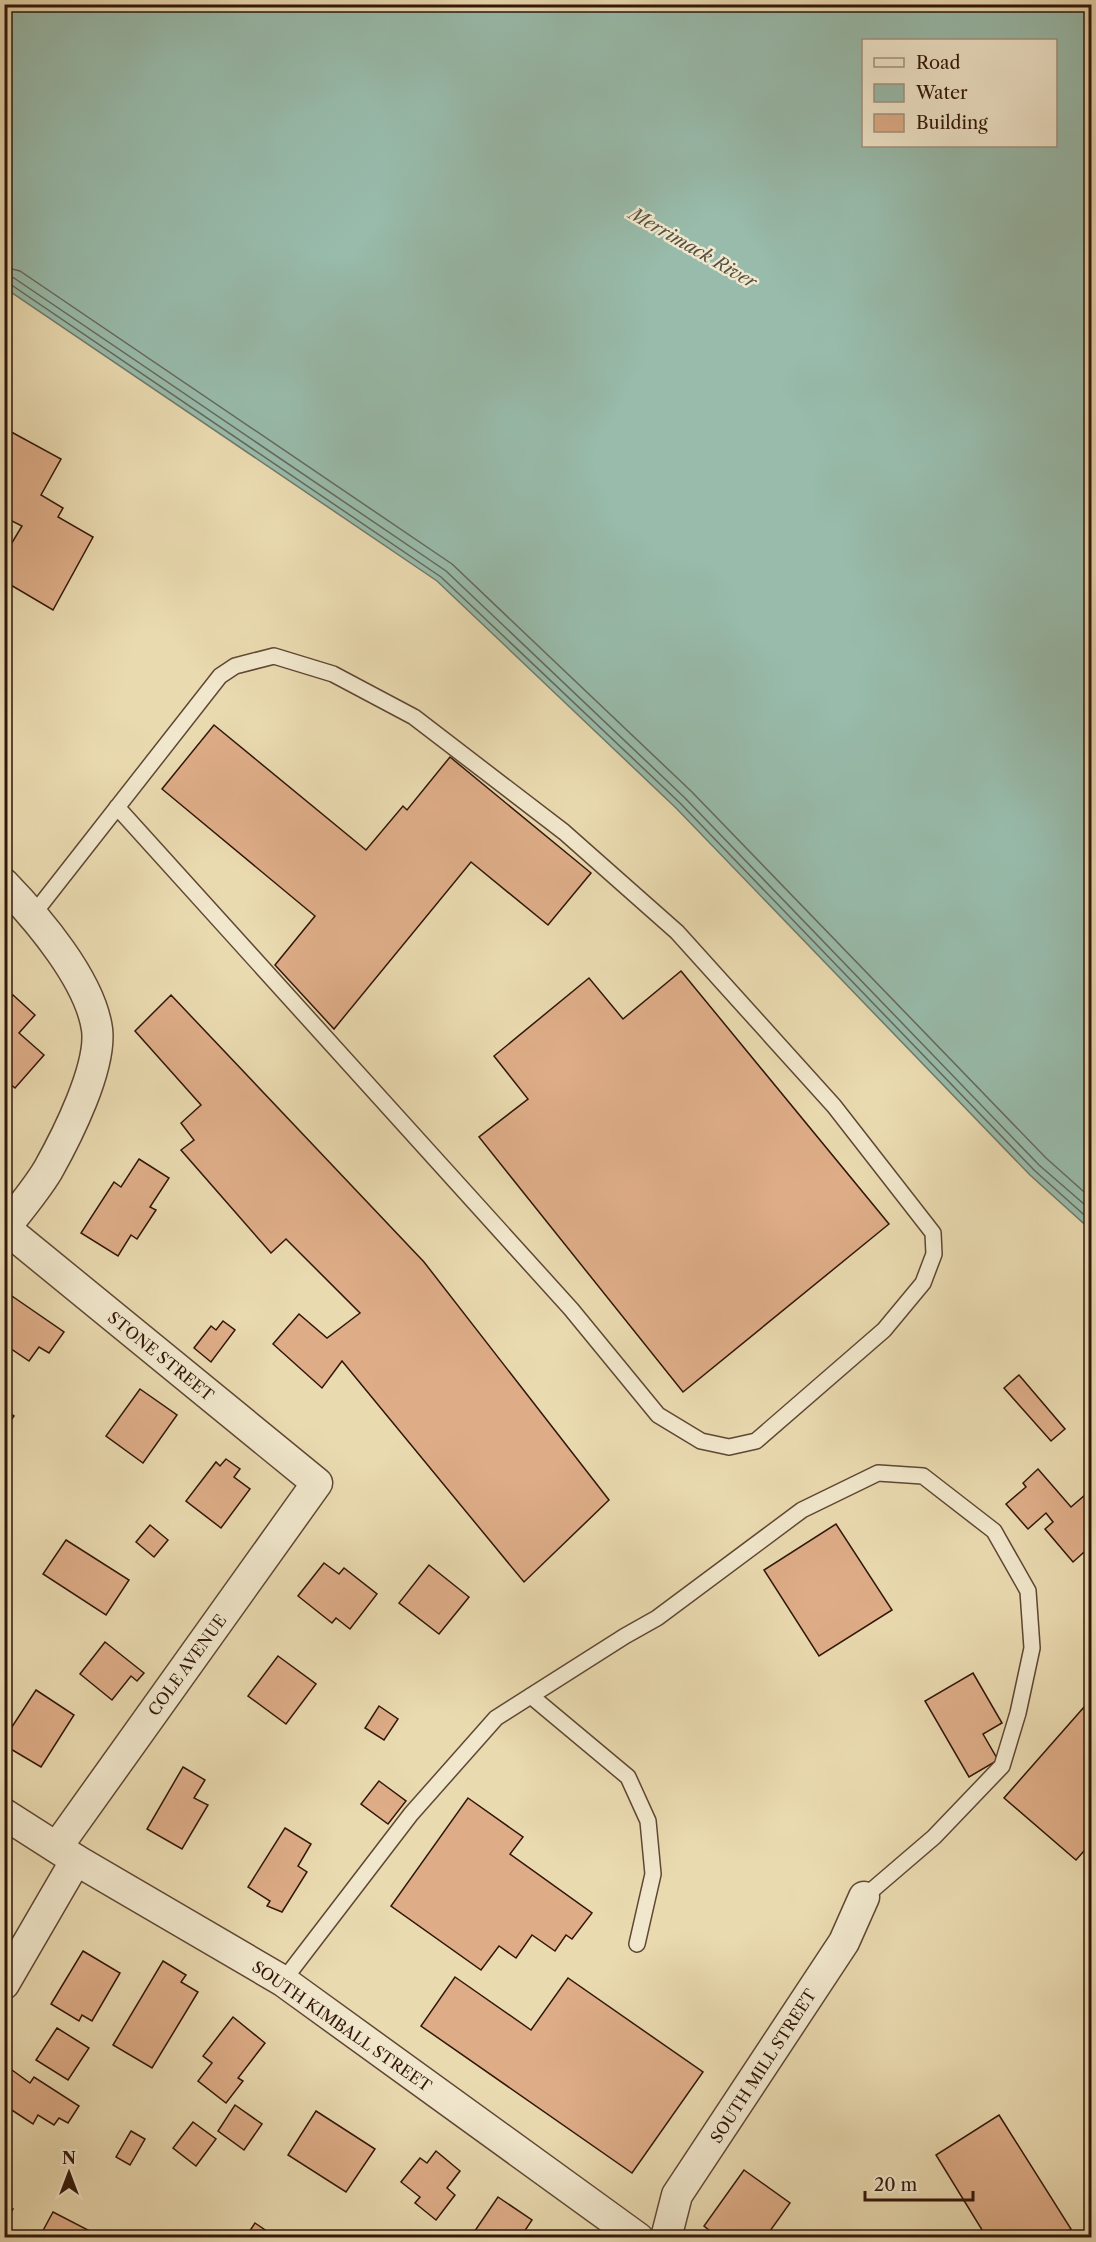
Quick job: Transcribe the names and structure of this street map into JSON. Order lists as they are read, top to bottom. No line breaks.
{"streets":{"street":["STONE STREET","COLE AVENUE","SOUTH KIMBALL STREET","SOUTH MILL STREET"]},"crossings":[["STONE STREET","COLE AVENUE"],["COLE AVENUE","SOUTH KIMBALL STREET"]],"water":["Merrimack River"],"legend":["Road","Water","Building"],"scale_bar":"20 m","north":"top"}
